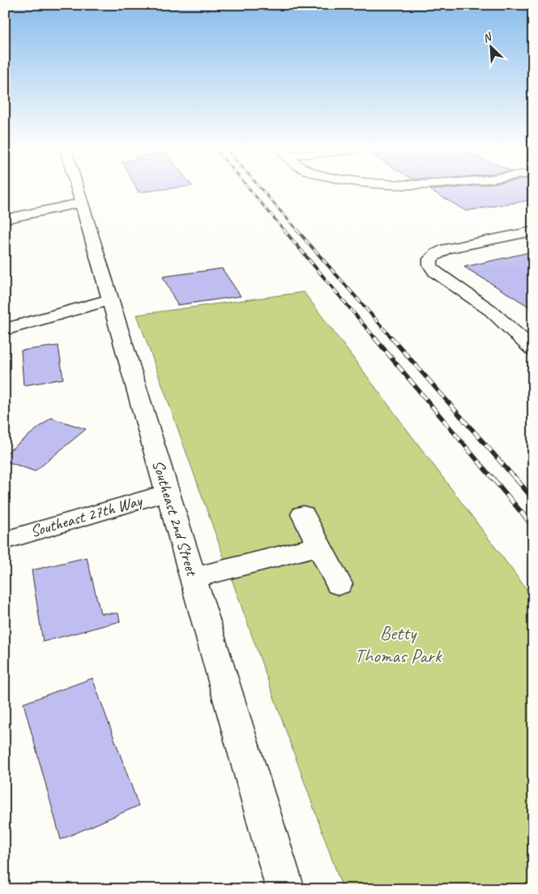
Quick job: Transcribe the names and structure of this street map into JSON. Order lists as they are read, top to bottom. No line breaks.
{"streets":{"street":["Southeast 27th Way","Southeast 2nd Street"]},"crossings":[["Southeast 27th Way","Southeast 2nd Street"]],"parks":["Betty Thomas Park"],"north":"top left"}
